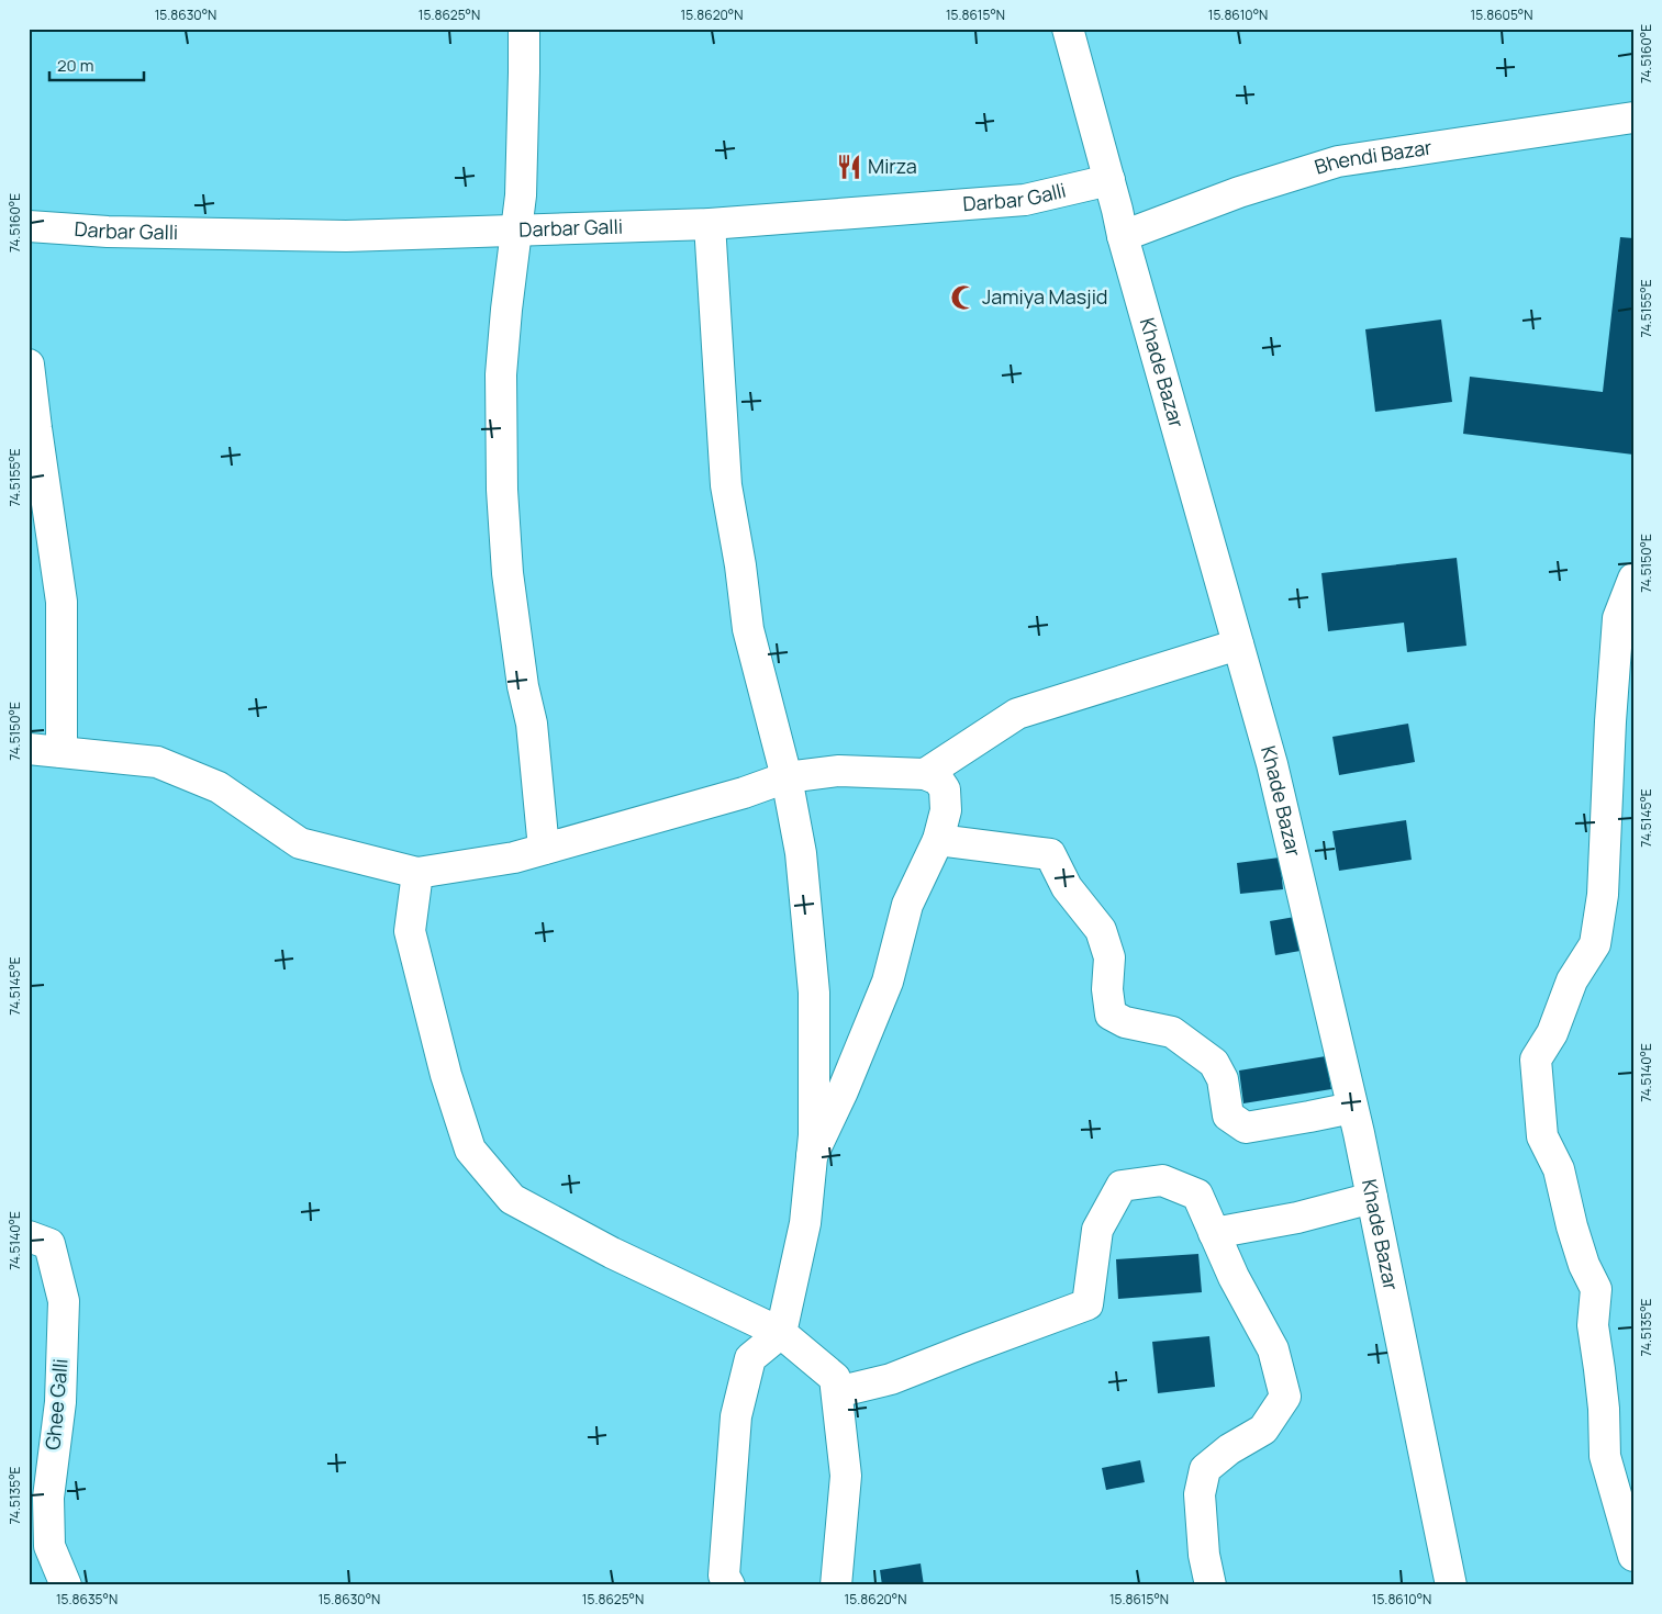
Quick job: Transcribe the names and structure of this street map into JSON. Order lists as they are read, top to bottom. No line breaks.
{"streets":{"street":["Bhendi Bazar","Darbar Galli","Khade Bazar","Ghee Galli"]},"crossings":[["Bhendi Bazar","Khade Bazar"],["Darbar Galli","Khade Bazar"]],"places":{"restaurant":["Mirza"],"mosque":["Jamiya Masjid"]},"scale_bar":"20 m","coordinates":["15.8630°N","15.8625°N","15.8620°N","15.8615°N","15.8610°N","15.8605°N","74.5160°E","74.5155°E","74.5150°E","74.5145°E","74.5140°E","74.5135°E","15.8635°N"]}
